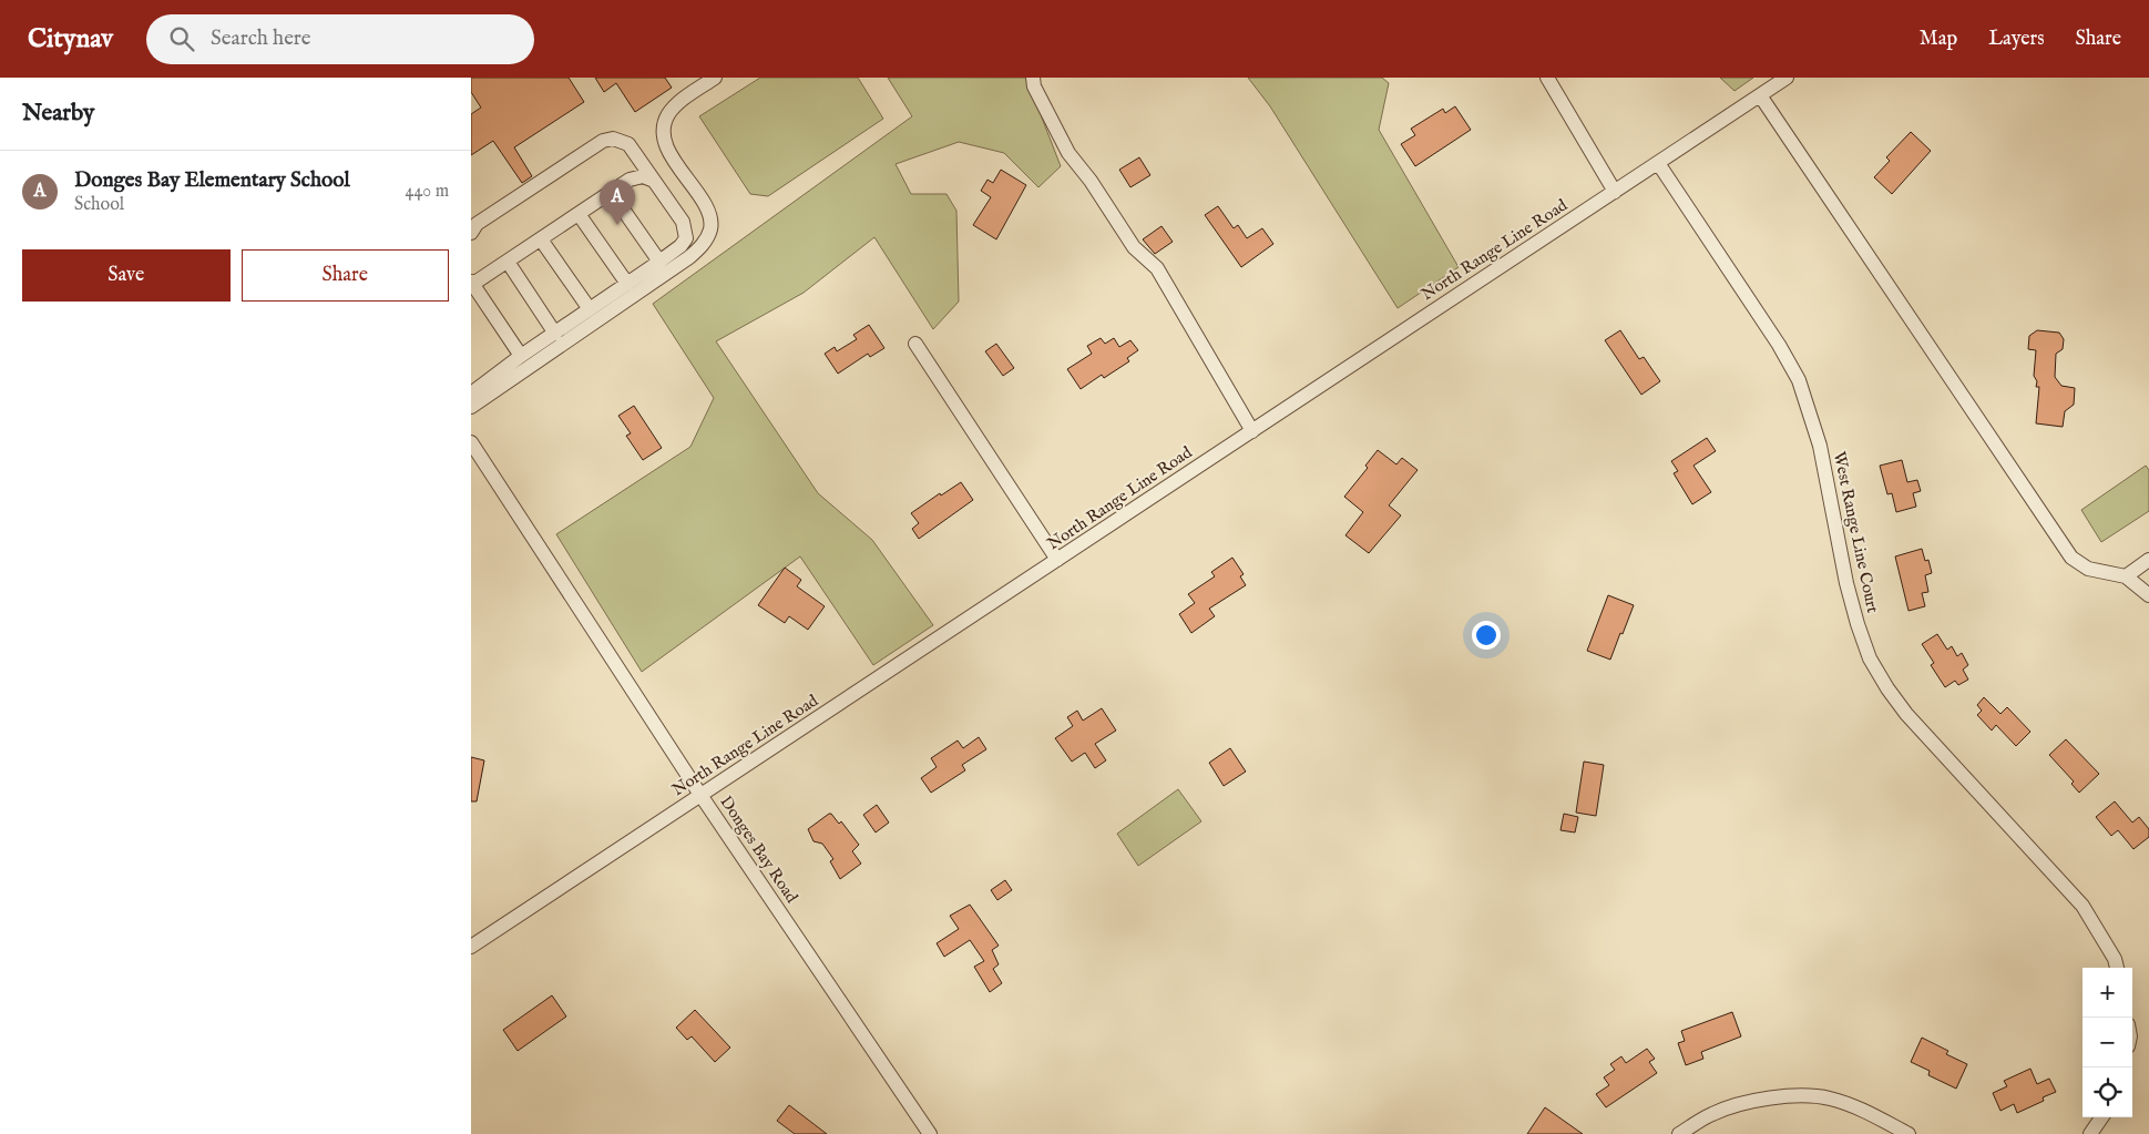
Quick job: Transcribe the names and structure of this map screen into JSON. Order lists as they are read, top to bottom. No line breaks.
{"streets":{"street":["North Range Line Road","West Range Line Court","Donges Bay Road"]},"crossings":[["North Range Line Road","West Range Line Court"],["North Range Line Road","Donges Bay Road"]],"page":{"header":"Citynav","search":"Search here","nav":["Map","Layers","Share"],"heading":"Nearby","list":[{"mark":"A","name":"Donges Bay Elementary School","note":"School","value":"440 m"}],"pins":"A","buttons":["Save","Share"],"map_buttons":["+","−"]}}
